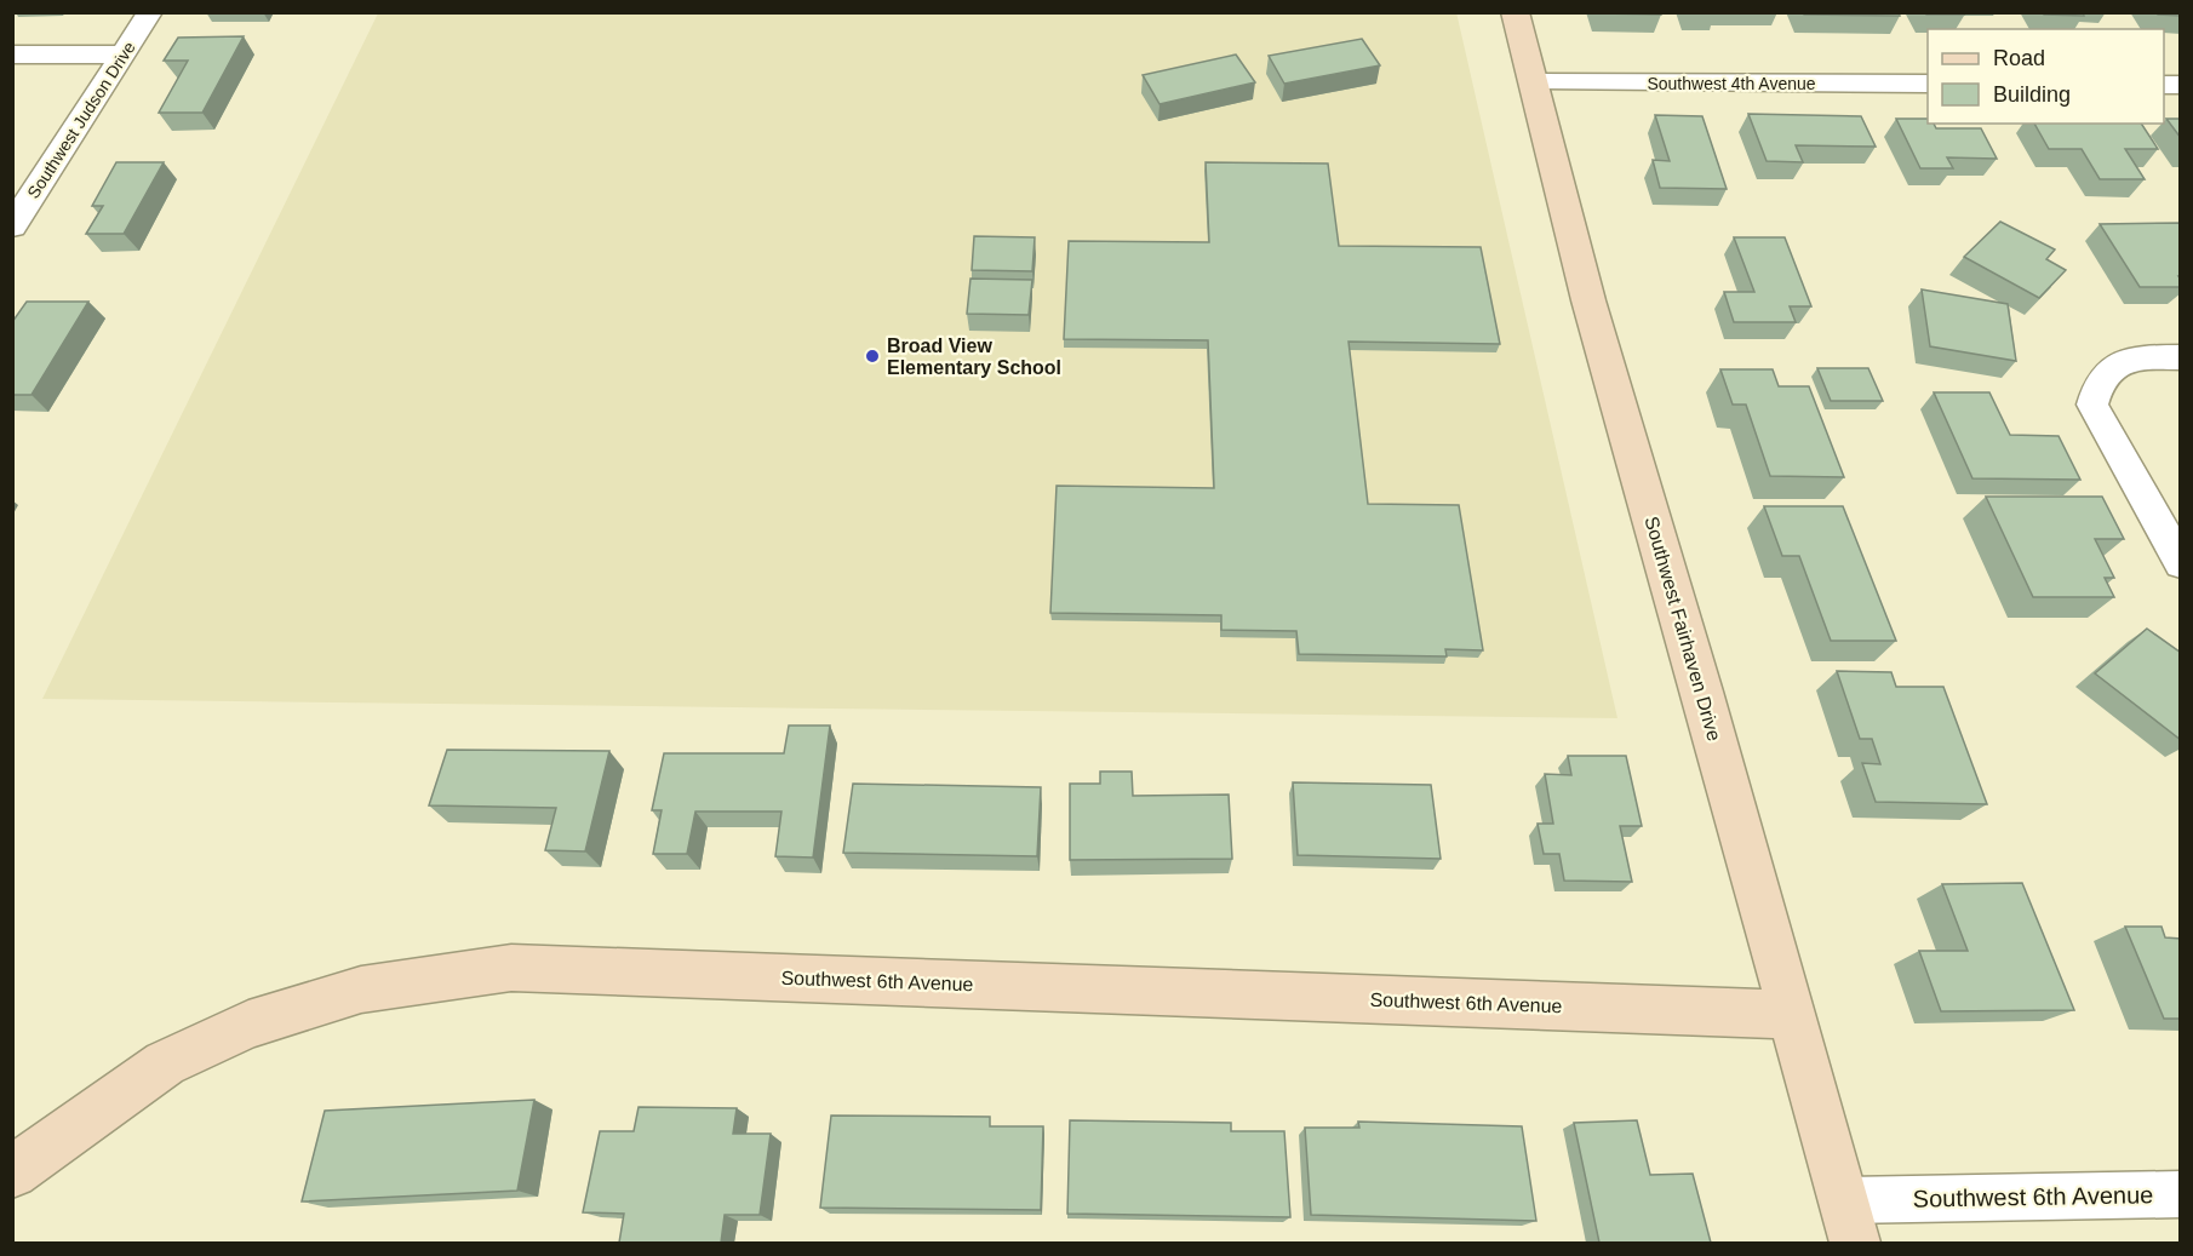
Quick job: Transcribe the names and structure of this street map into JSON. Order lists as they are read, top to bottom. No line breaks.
{"streets":{"street":["Southwest 4th Avenue","Southwest Judson Drive","Southwest Fairhaven Drive","Southwest 6th Avenue"]},"crossings":[["Southwest 4th Avenue","Southwest Fairhaven Drive"],["Southwest Fairhaven Drive","Southwest 6th Avenue"]],"places":["Broad View Elementary School"],"legend":["Road","Building"]}
